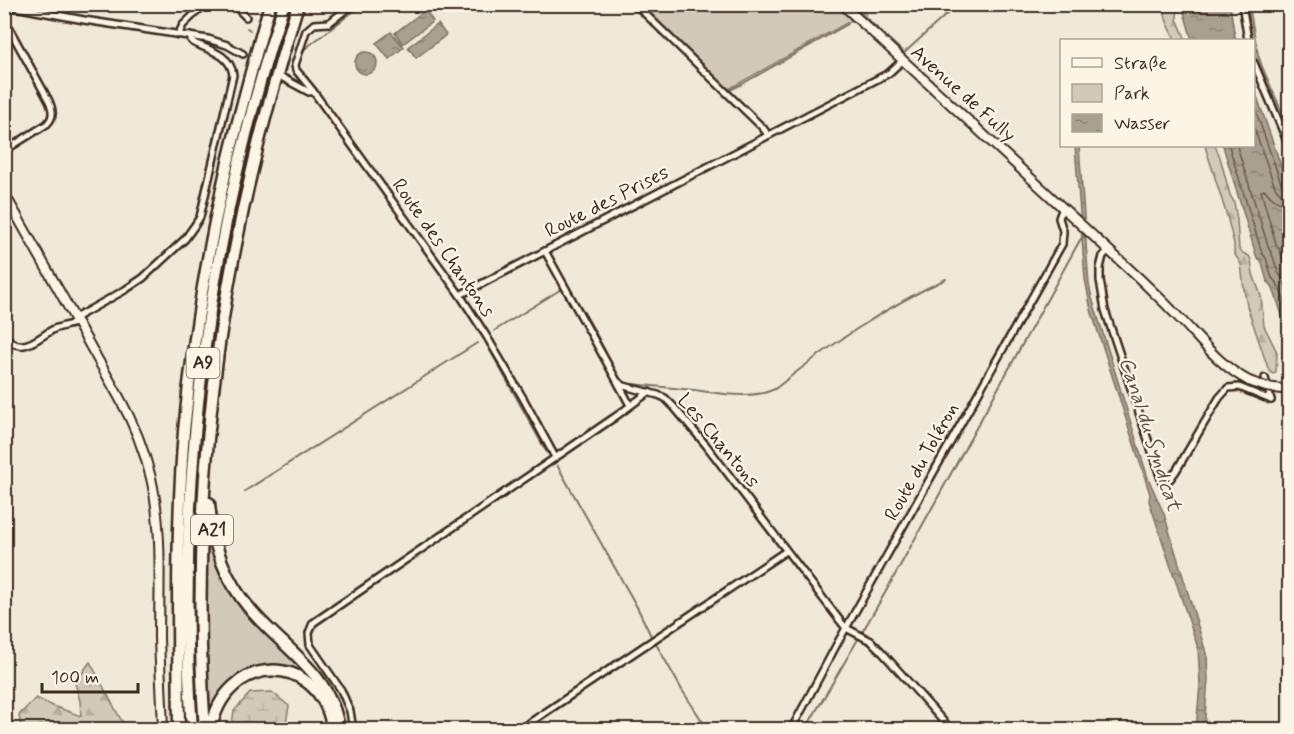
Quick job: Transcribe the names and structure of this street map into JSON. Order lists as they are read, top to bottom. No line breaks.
{"streets":{"highway":["A9","A21"],"main road":["Avenue de Fully"],"street":["Route des Prises","Route des Chantons","Les Chantons","Route du Toléron"]},"crossings":[["Avenue de Fully","Route des Prises"],["Avenue de Fully","Route du Toléron"],["Route des Prises","Route des Chantons"],["Route des Chantons","Les Chantons"],["Les Chantons","Route du Toléron"]],"water":["Canal du Syndicat"],"legend":["Straße","Park","Wasser"],"scale_bar":"100 m"}
